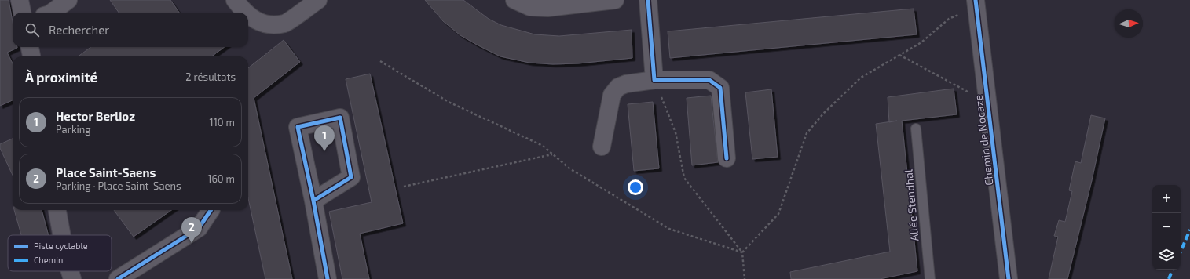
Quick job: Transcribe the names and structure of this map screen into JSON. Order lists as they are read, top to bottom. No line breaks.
{"streets":{"street":["Chemin de Nocaze"],"lane":["Allée Stendhal"]},"legend":["Piste cyclable","Chemin"],"north":"right","page":{"search":"Rechercher","heading":["À proximité","2 résultats"],"list":[{"mark":"1","name":"Hector Berlioz","note":"Parking","value":"110 m"},{"mark":"2","name":"Place Saint-Saens","note":"Parking · Place Saint-Saens","value":"160 m"}],"pins":["1","2"],"map_buttons":["+","−"]}}
